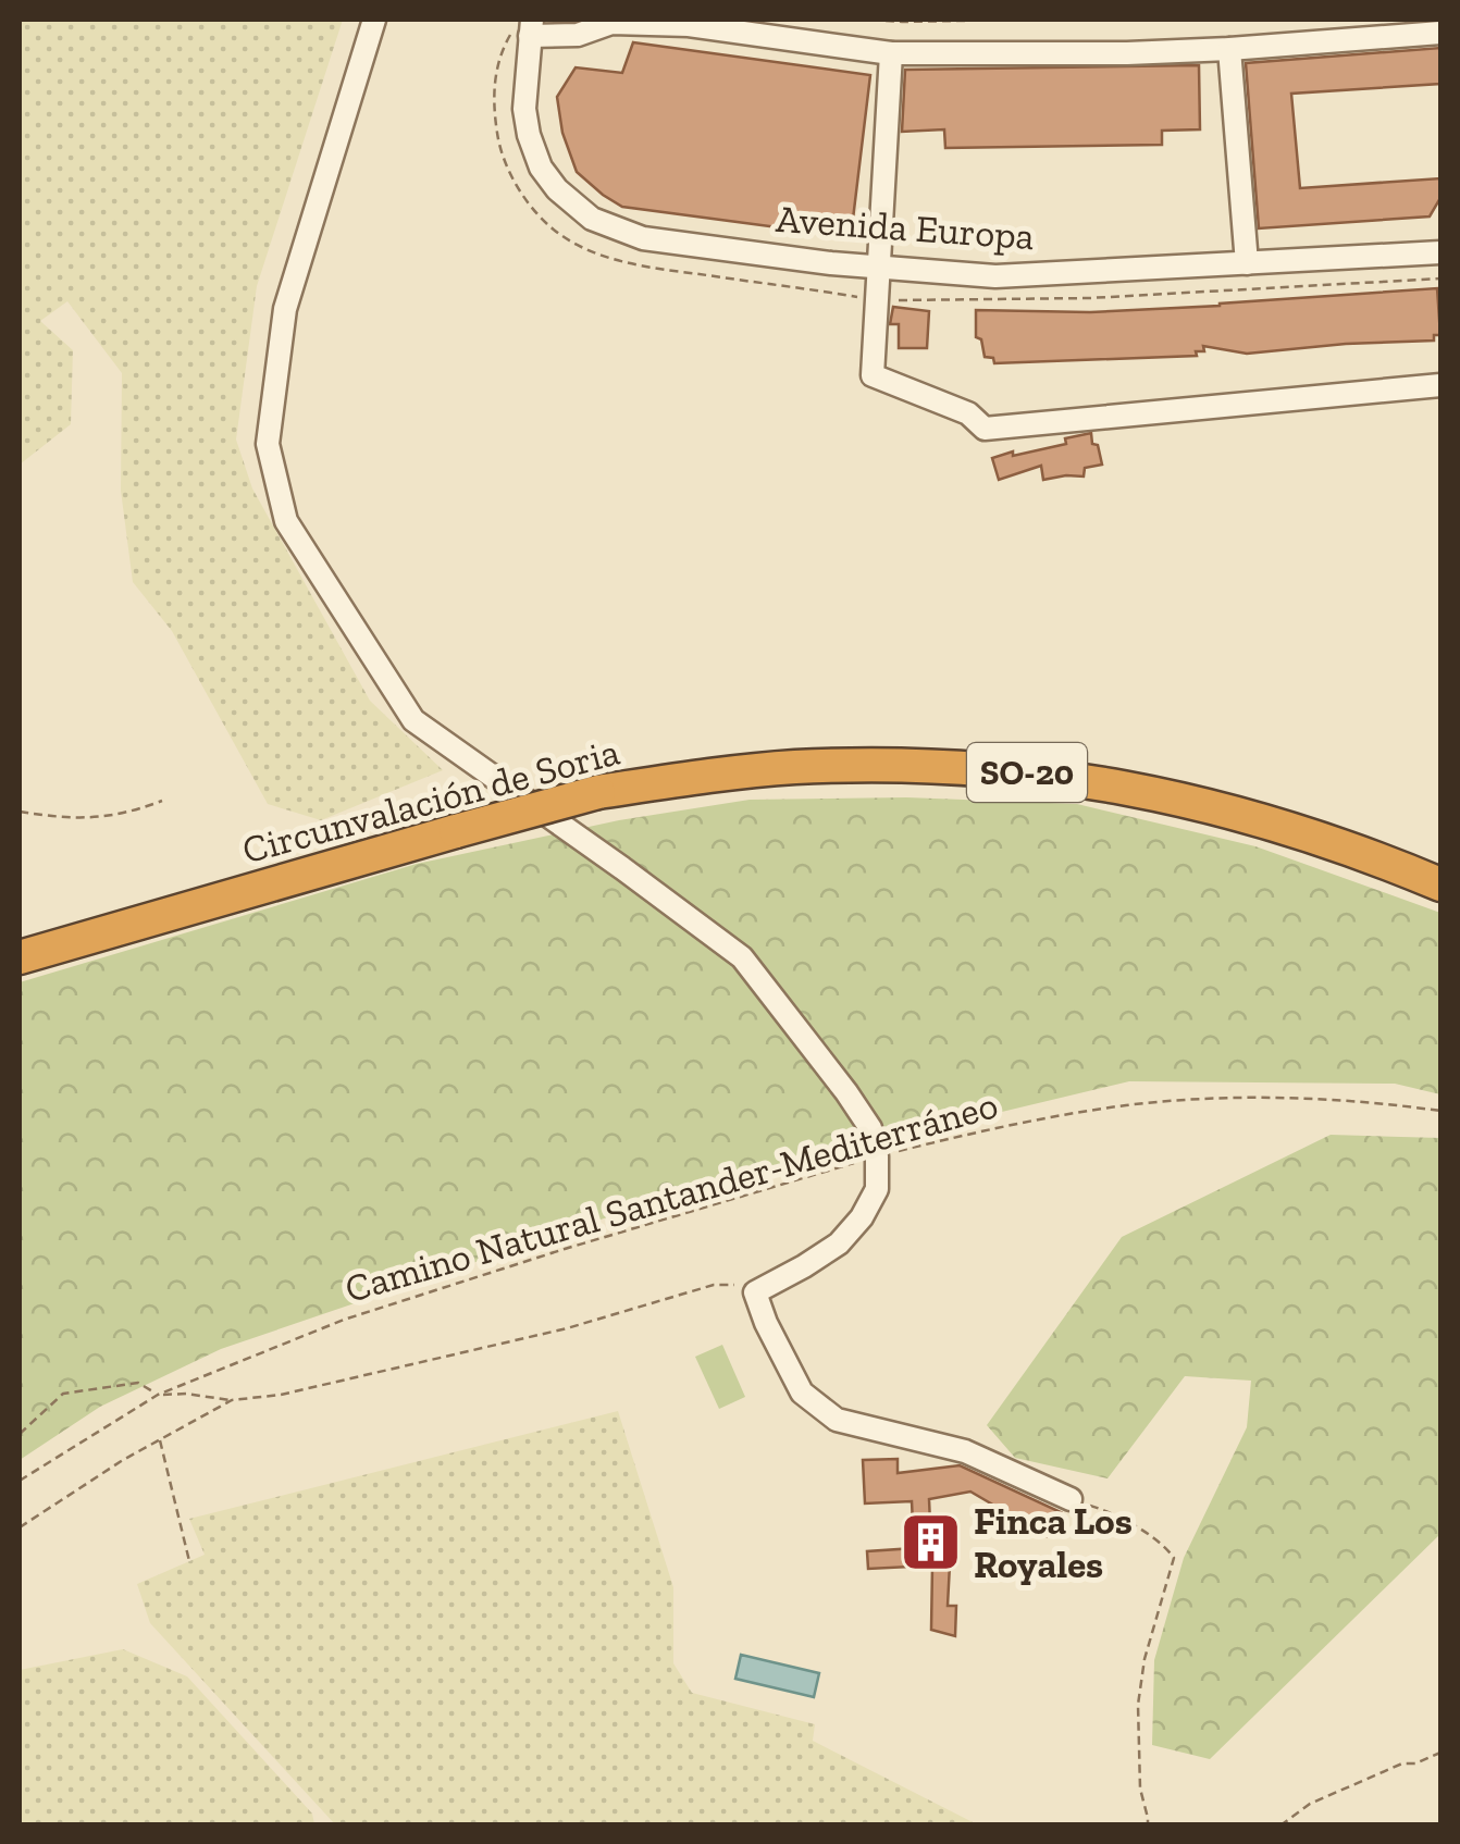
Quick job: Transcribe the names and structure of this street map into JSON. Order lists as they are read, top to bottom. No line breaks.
{"streets":{"highway":["SO-20","Circunvalación de Soria"],"street":["Avenida Europa"],"path":["Camino Natural Santander-Mediterráneo"]},"places":{"building":["Finca Los Royales"]}}
